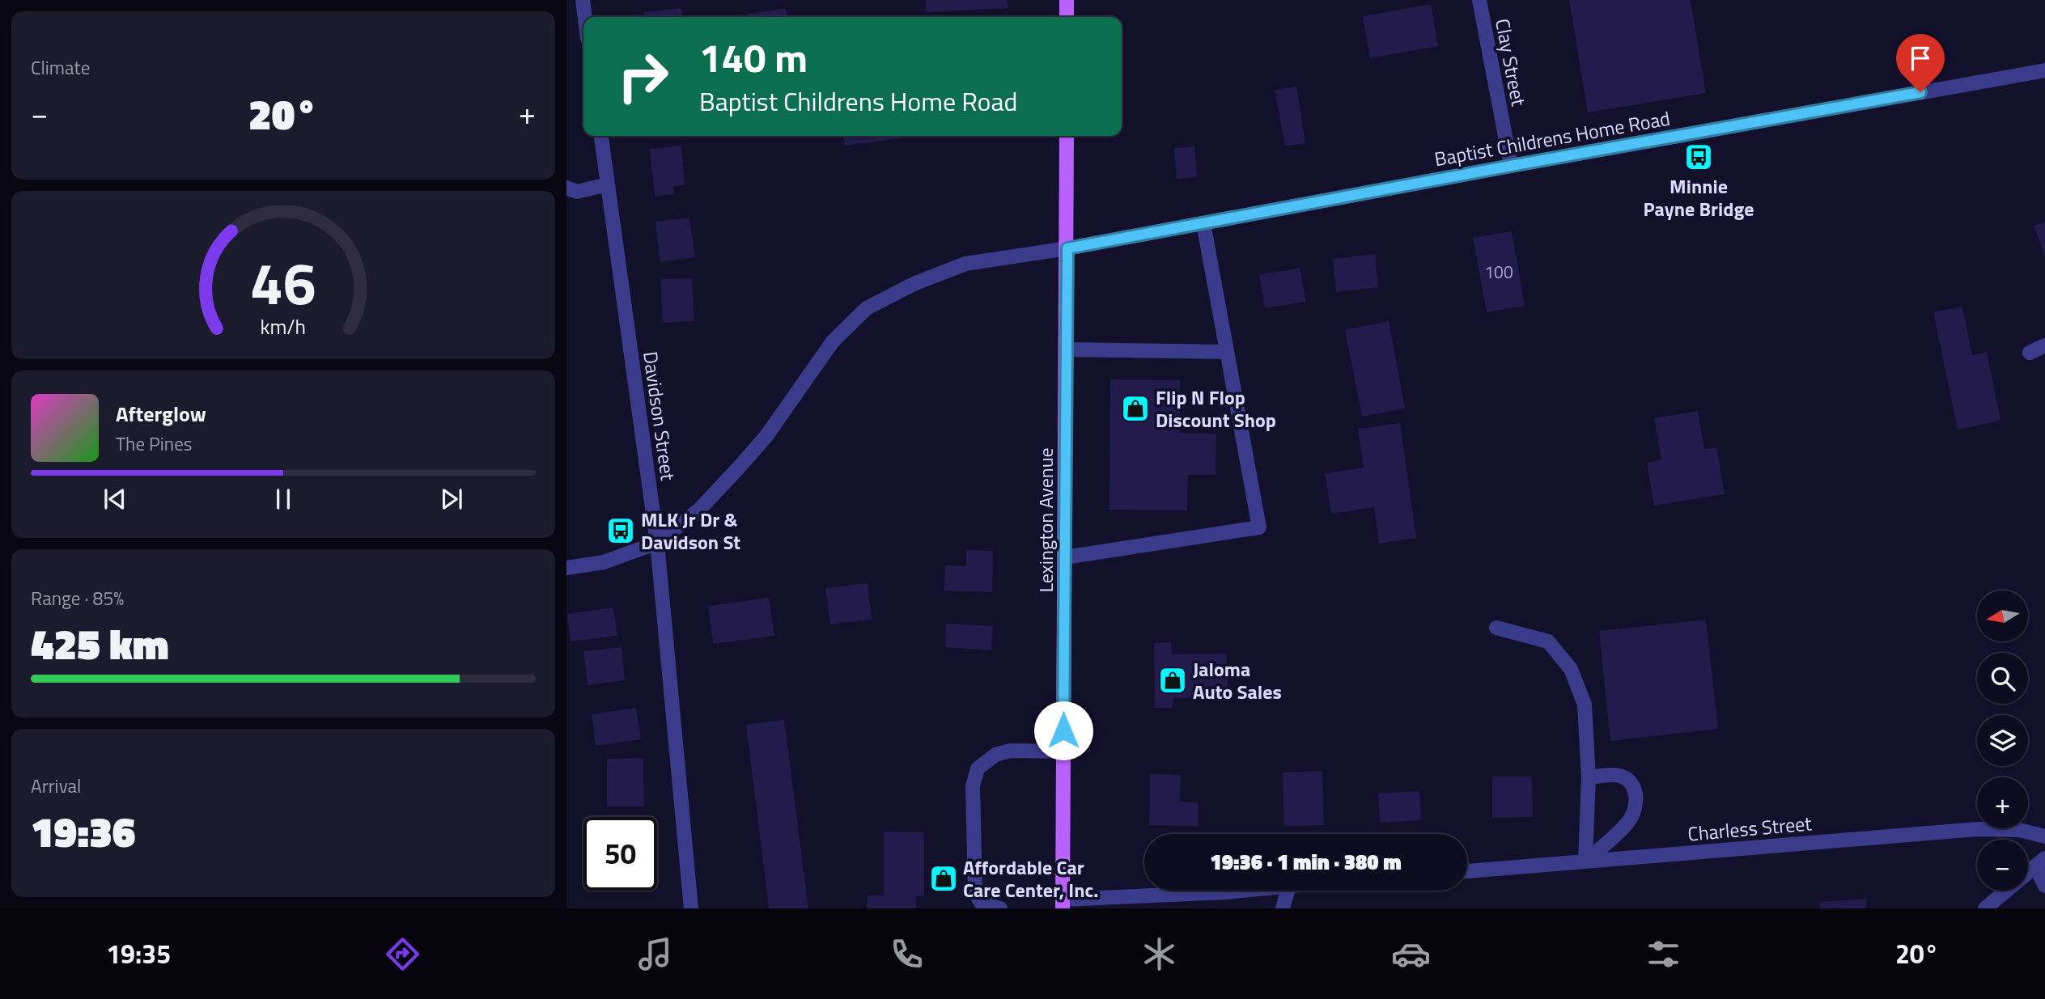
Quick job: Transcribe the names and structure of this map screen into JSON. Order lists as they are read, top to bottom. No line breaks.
{"streets":{"main road":["Lexington Avenue"],"street":["Clay Street","Baptist Childrens Home Road","Davidson Street","Charless Street"]},"crossings":[["Clay Street","Baptist Childrens Home Road"],["Baptist Childrens Home Road","Davidson Street"],["Baptist Childrens Home Road","Lexington Avenue"]],"places":{"bus stop":["Minnie Payne Bridge","MLK Jr Dr & Davidson St"],"shop":["Flip N Flop Discount Shop","Jaloma Auto Sales","Affordable Car Care Center, Inc."]},"house_numbers":["100"],"north":"left","page":{"tile":["Climate",["Range · 85%","425 km"],["Arrival","19:36"]],"turn":["140 m","Baptist Childrens Home Road"],"heat":["−","20°","+"],"song":["Afterglow","The Pines"],"map_buttons":["+","−"],"limit":"50","trip":"19:36 · 1 min · 380 m","tabs":["19:35","20°"],"gauge":["46","km/h"]}}
